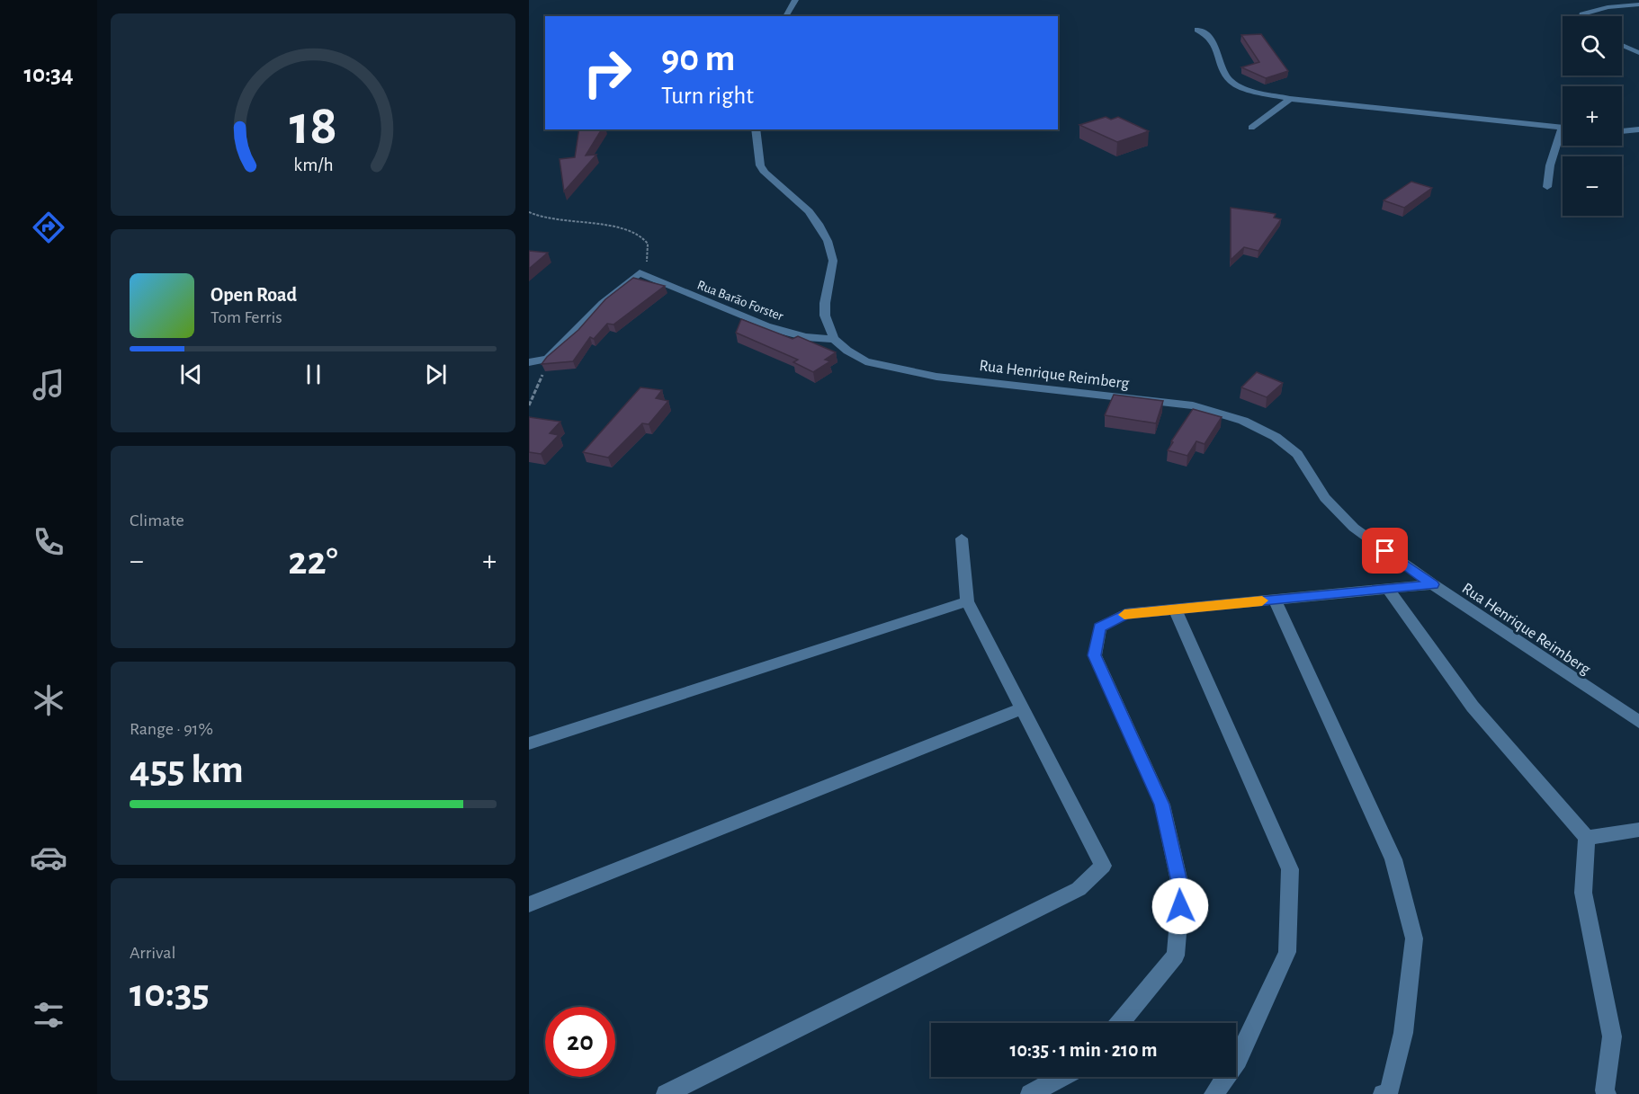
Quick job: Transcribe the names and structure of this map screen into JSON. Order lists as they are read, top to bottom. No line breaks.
{"streets":{"street":["Rua Barão Forster","Rua Henrique Reimberg"]},"crossings":[["Rua Barão Forster","Rua Henrique Reimberg"]],"page":{"tabs":"10:34","map_buttons":["+","−"],"turn":["90 m","Turn right"],"song":["Open Road","Tom Ferris"],"tile":["Climate",["Range · 91%","455 km"],["Arrival","10:35"]],"heat":["−","22°","+"],"limit":"20","trip":"10:35 · 1 min · 210 m","gauge":["18","km/h"]}}
